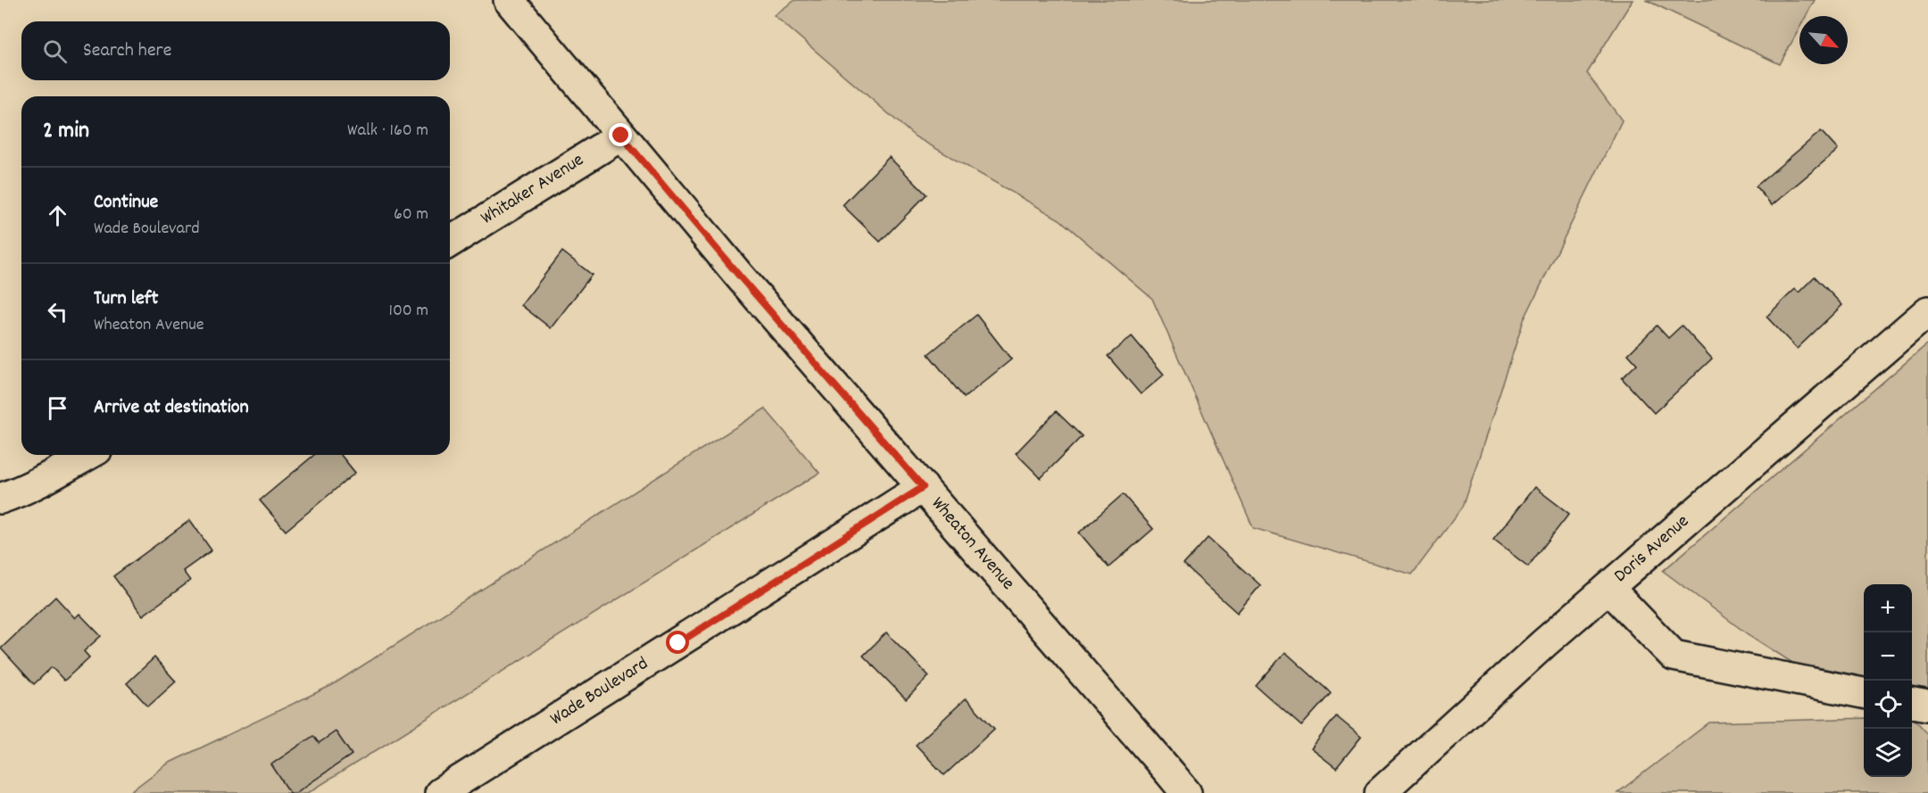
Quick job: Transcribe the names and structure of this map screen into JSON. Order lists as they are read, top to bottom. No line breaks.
{"streets":{"main road":["Whitaker Avenue","Wheaton Avenue","Doris Avenue","Wade Boulevard"]},"crossings":[["Whitaker Avenue","Wheaton Avenue"],["Wheaton Avenue","Wade Boulevard"]],"north":"bottom right","page":{"search":"Search here","heading":["2 min","Walk · 160 m"],"list":[["Continue","Wade Boulevard","60 m"],["Turn left","Wheaton Avenue","100 m"],"Arrive at destination"],"map_buttons":["+","−"]}}
